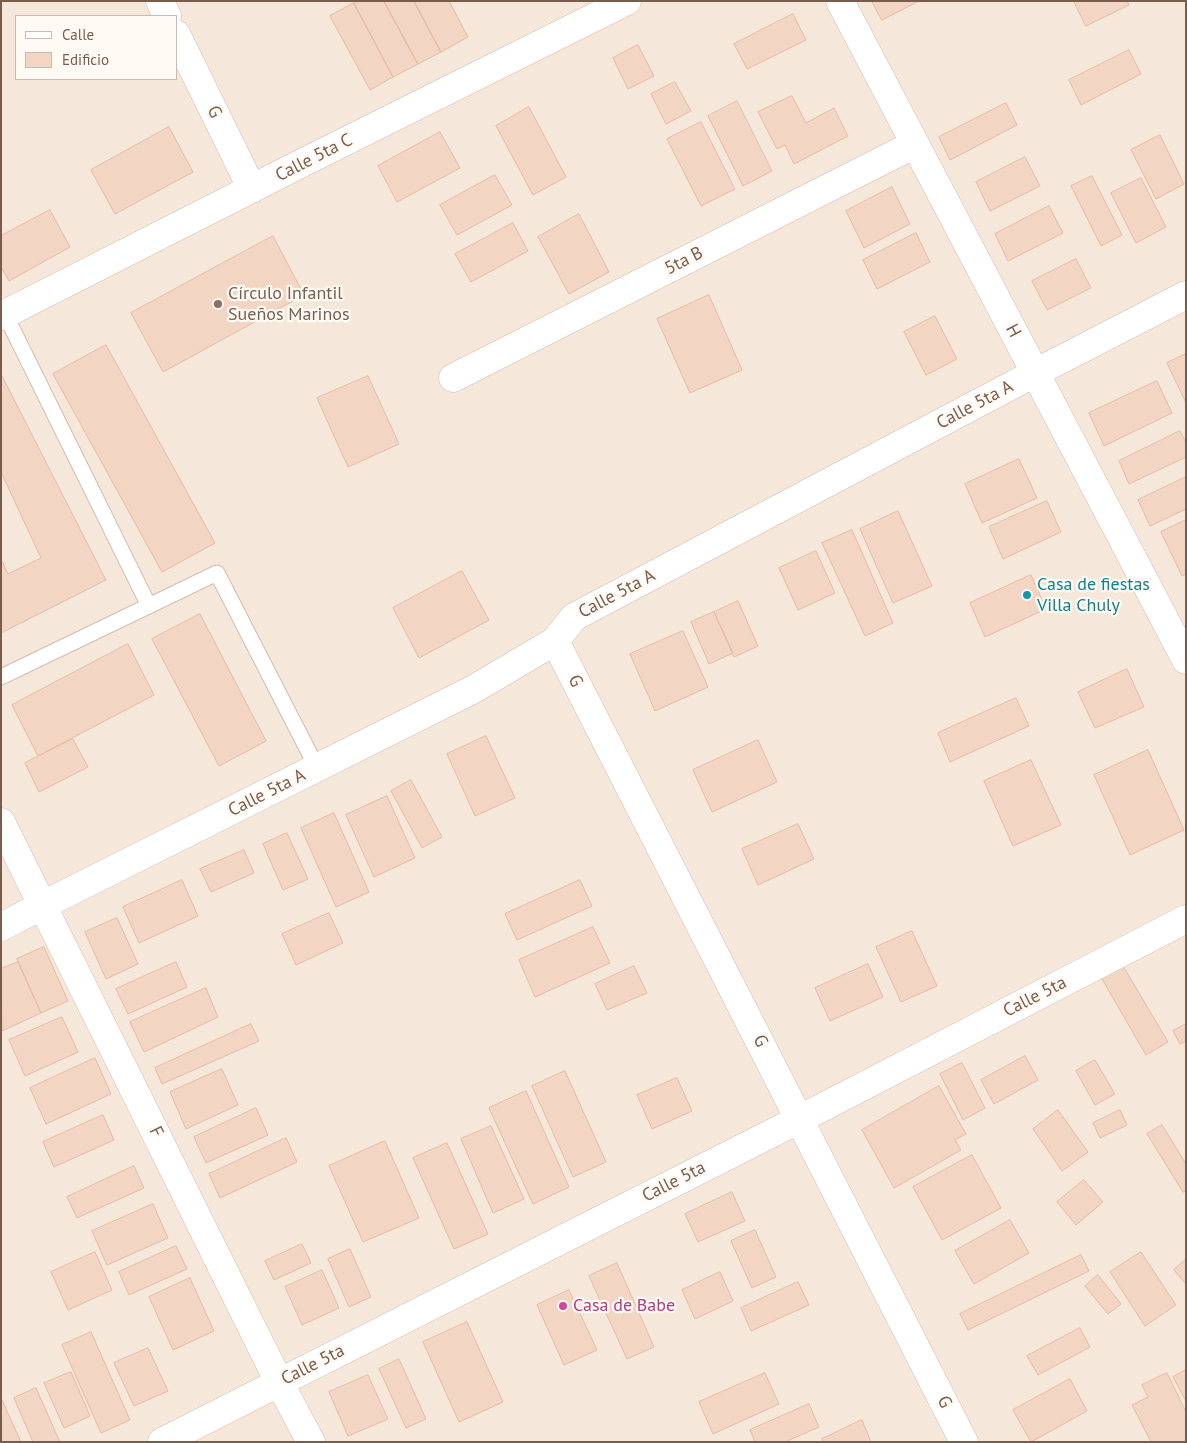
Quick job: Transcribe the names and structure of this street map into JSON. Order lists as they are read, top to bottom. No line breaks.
{"streets":{"street":["G","Calle 5ta C","5ta B","H","Calle 5ta A","Calle 5ta","F"]},"crossings":[["G","Calle 5ta C"],["G","Calle 5ta A"],["G","Calle 5ta"],["5ta B","H"],["H","Calle 5ta A"],["Calle 5ta A","F"],["Calle 5ta","F"]],"places":["Círculo Infantil Sueños Marinos","Casa de fiestas Villa Chuly","Casa de Babe"],"legend":["Calle","Edificio"]}
